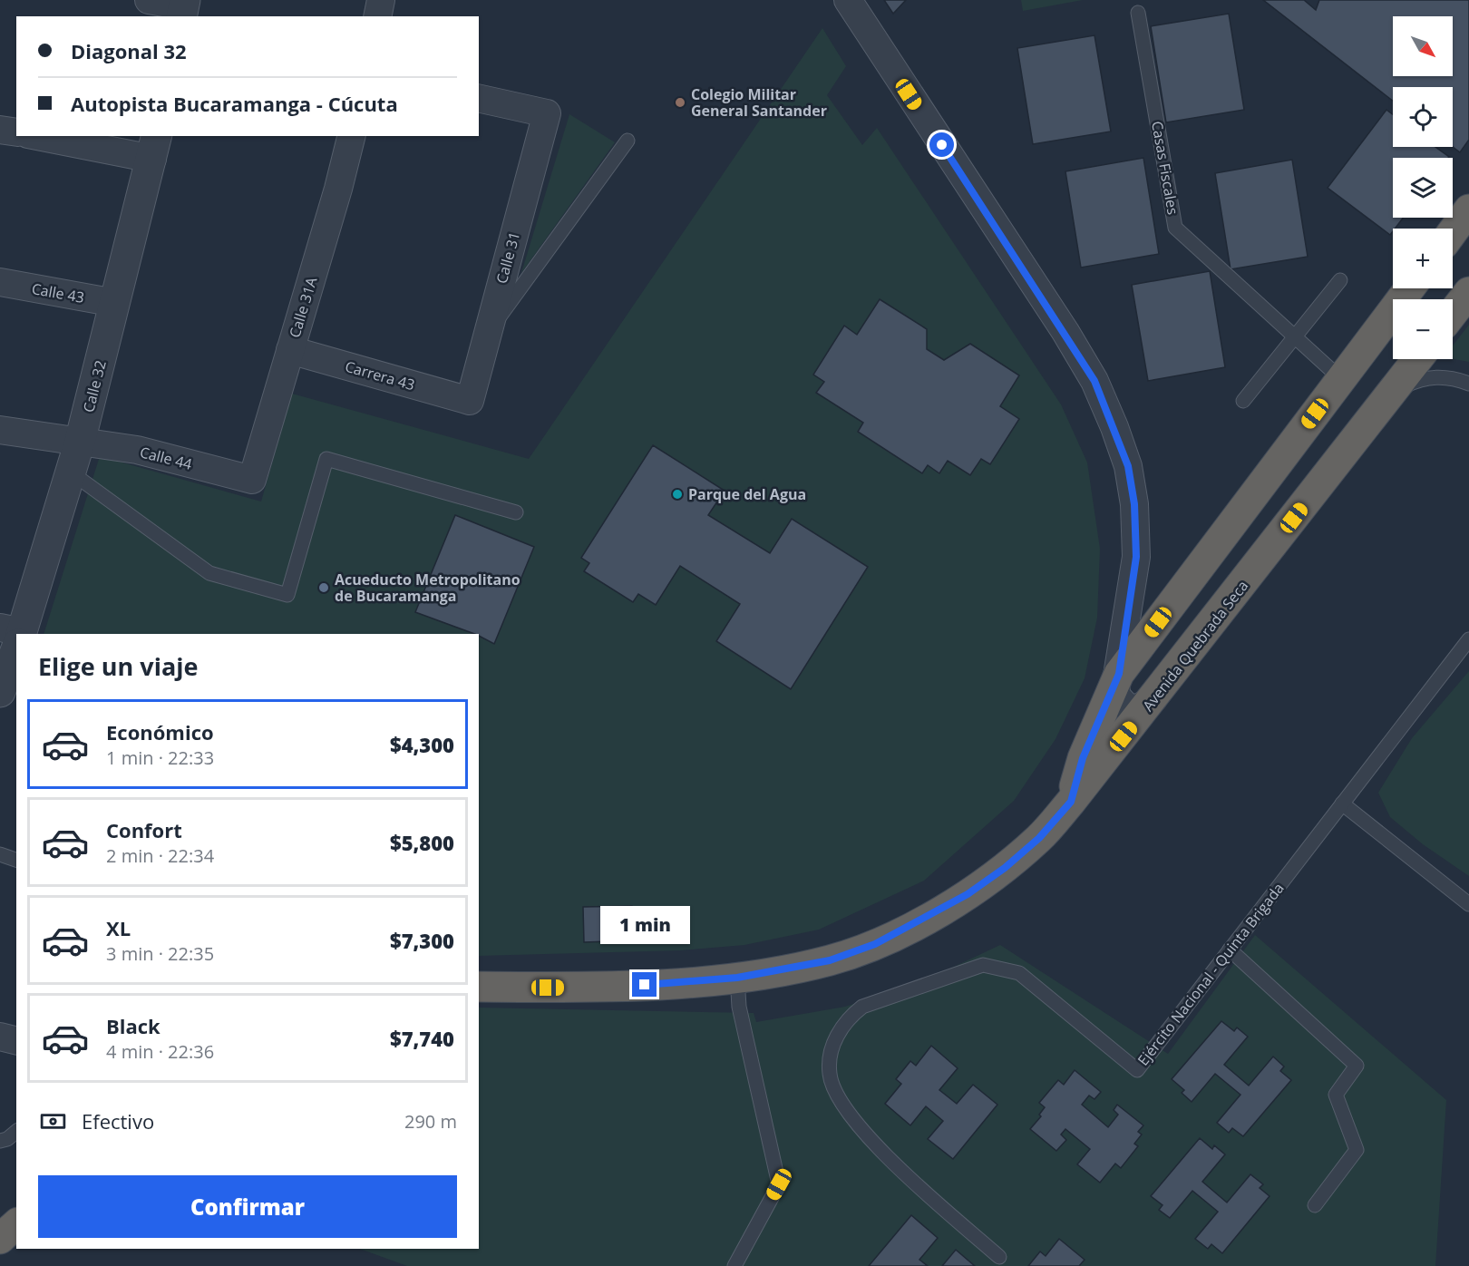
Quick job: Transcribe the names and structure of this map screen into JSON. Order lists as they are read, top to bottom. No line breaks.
{"streets":{"highway":["Avenida Quebrada Seca"],"street":["Calle 31","Calle 43","Calle 31A","Carrera 43","Calle 32","Calle 44"],"lane":["Casas Fiscales","Ejército Nacional - Quinta Brigada"]},"crossings":[["Calle 31","Carrera 43"],["Calle 43","Calle 32"],["Calle 31A","Carrera 43"],["Calle 31A","Calle 44"],["Calle 32","Calle 44"]],"places":["Colegio Militar General Santander","Parque del Agua","Acueducto Metropolitano de Bucaramanga"],"north":"bottom right","page":{"map_buttons":["+","−"],"banner":["Diagonal 32","Autopista Bucaramanga - Cúcuta"],"heading":"Elige un viaje","list":[{"name":"Económico","note":"1 min · 22:33","value":"$4,300"},{"name":"Confort","note":"2 min · 22:34","value":"$5,800"},{"name":"XL","note":"3 min · 22:35","value":"$7,300"},{"name":"Black","note":"4 min · 22:36","value":"$7,740"}],"bubble":"1 min","pay":["Efectivo","290 m"],"buttons":"Confirmar"}}
